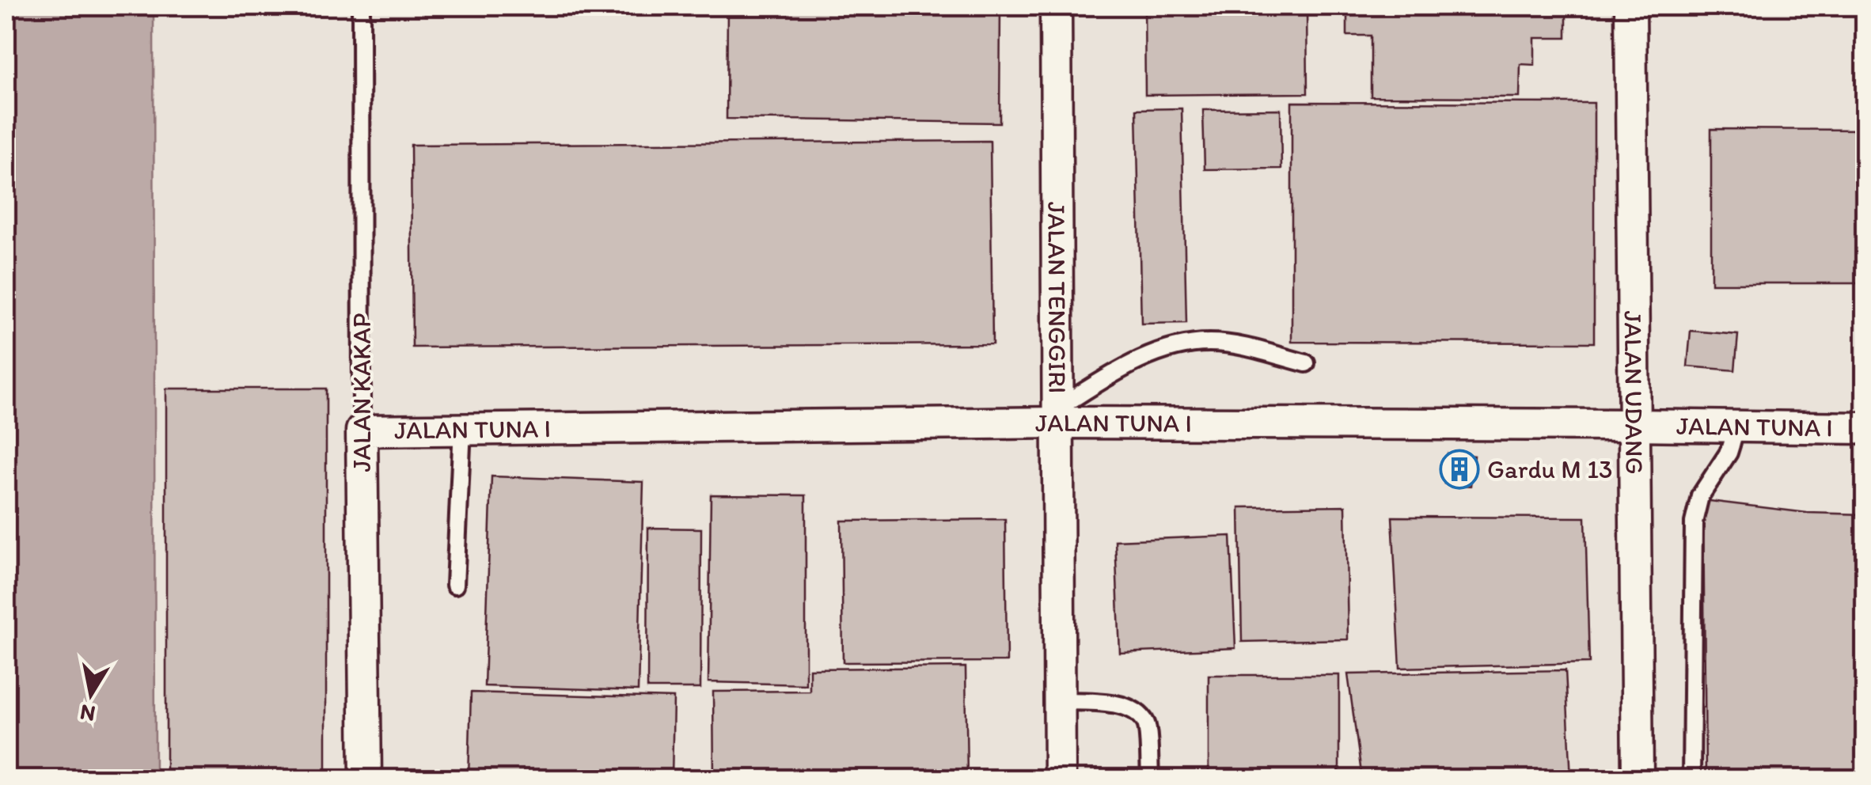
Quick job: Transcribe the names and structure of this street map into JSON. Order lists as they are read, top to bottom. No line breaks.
{"streets":{"street":["JALAN TENGGIRI","JALAN KAKAP","JALAN UDANG","JALAN TUNA I"]},"crossings":[["JALAN TENGGIRI","JALAN TUNA I"],["JALAN KAKAP","JALAN TUNA I"],["JALAN UDANG","JALAN TUNA I"]],"places":{"building":["Gardu M 13"]},"north":"bottom"}
